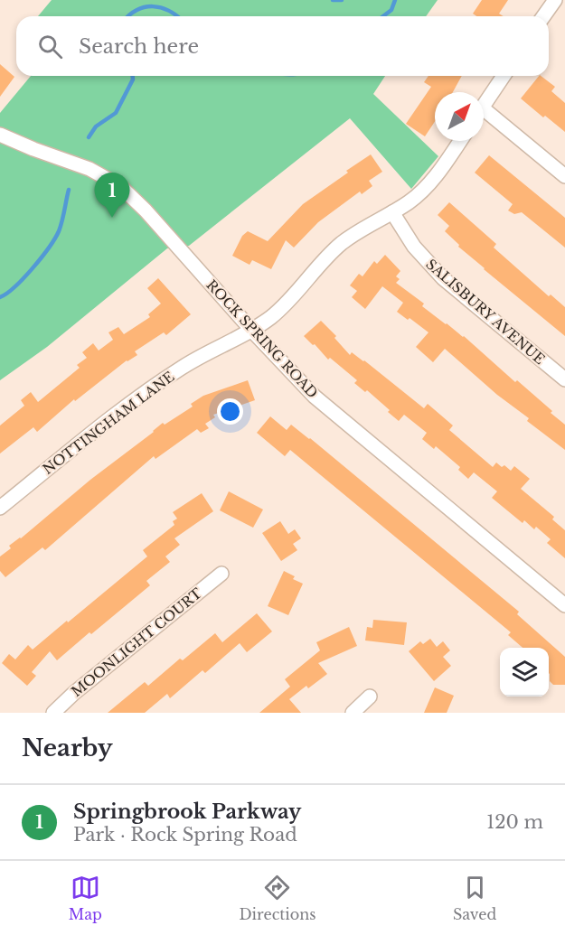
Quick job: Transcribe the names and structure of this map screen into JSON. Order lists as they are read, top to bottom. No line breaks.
{"streets":{"street":["SALISBURY AVENUE","ROCK SPRING ROAD","NOTTINGHAM LANE","MOONLIGHT COURT"]},"crossings":[["SALISBURY AVENUE","NOTTINGHAM LANE"],["ROCK SPRING ROAD","NOTTINGHAM LANE"]],"north":"top right","page":{"search":"Search here","pins":"1","heading":"Nearby","list":[{"mark":"1","name":"Springbrook Parkway","note":"Park · Rock Spring Road","value":"120 m"}],"nav":["Map","Directions","Saved"]}}
